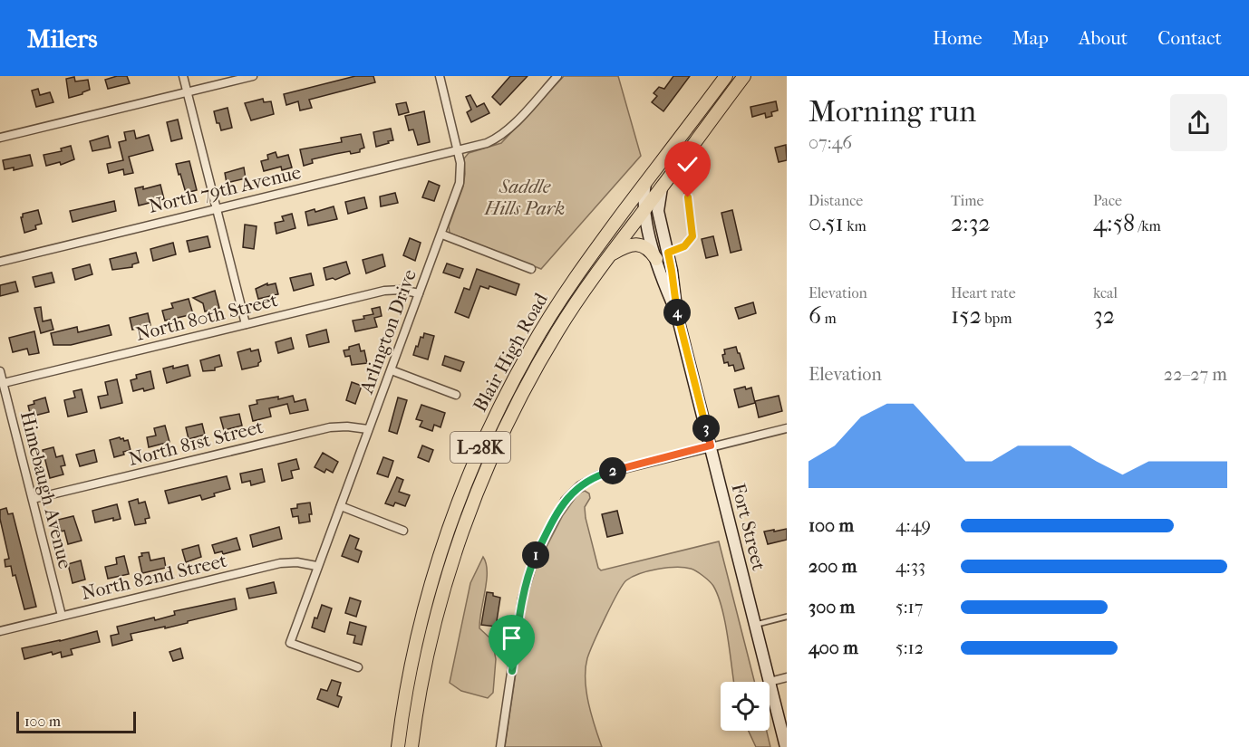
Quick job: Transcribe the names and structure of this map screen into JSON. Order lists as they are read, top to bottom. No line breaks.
{"streets":{"main road":["Blair High Road","L-28K","Fort Street"],"street":["North 79th Avenue","North 80th Street","Arlington Drive","North 81st Street","Himebaugh Avenue","North 82nd Street"]},"crossings":[["North 79th Avenue","Arlington Drive"],["North 80th Street","Arlington Drive"],["North 80th Street","Himebaugh Avenue"],["Arlington Drive","North 81st Street"],["Arlington Drive","North 82nd Street"],["Blair High Road","L-28K"],["Blair High Road","Fort Street"],["North 81st Street","Himebaugh Avenue"],["L-28K","Fort Street"],["Himebaugh Avenue","North 82nd Street"]],"parks":["Saddle Hills Park"],"scale_bar":"100 m","page":{"header":"Milers","nav":["Home","Map","About","Contact"],"heading":["Morning run","07:46"],"stats":[["Distance","0.51 km"],["Time","2:32"],["Pace","4:58 /km"],["Elevation","6 m"],["Heart rate","152 bpm"],["kcal","32"]],"pins":["4","3","2","1"],"chart":["Elevation","22–27 m"],"list":[{"name":"100 m","note":"4:49"},{"name":"200 m","note":"4:33"},{"name":"300 m","note":"5:17"},{"name":"400 m","note":"5:12"}],"scale":"100 m"}}
